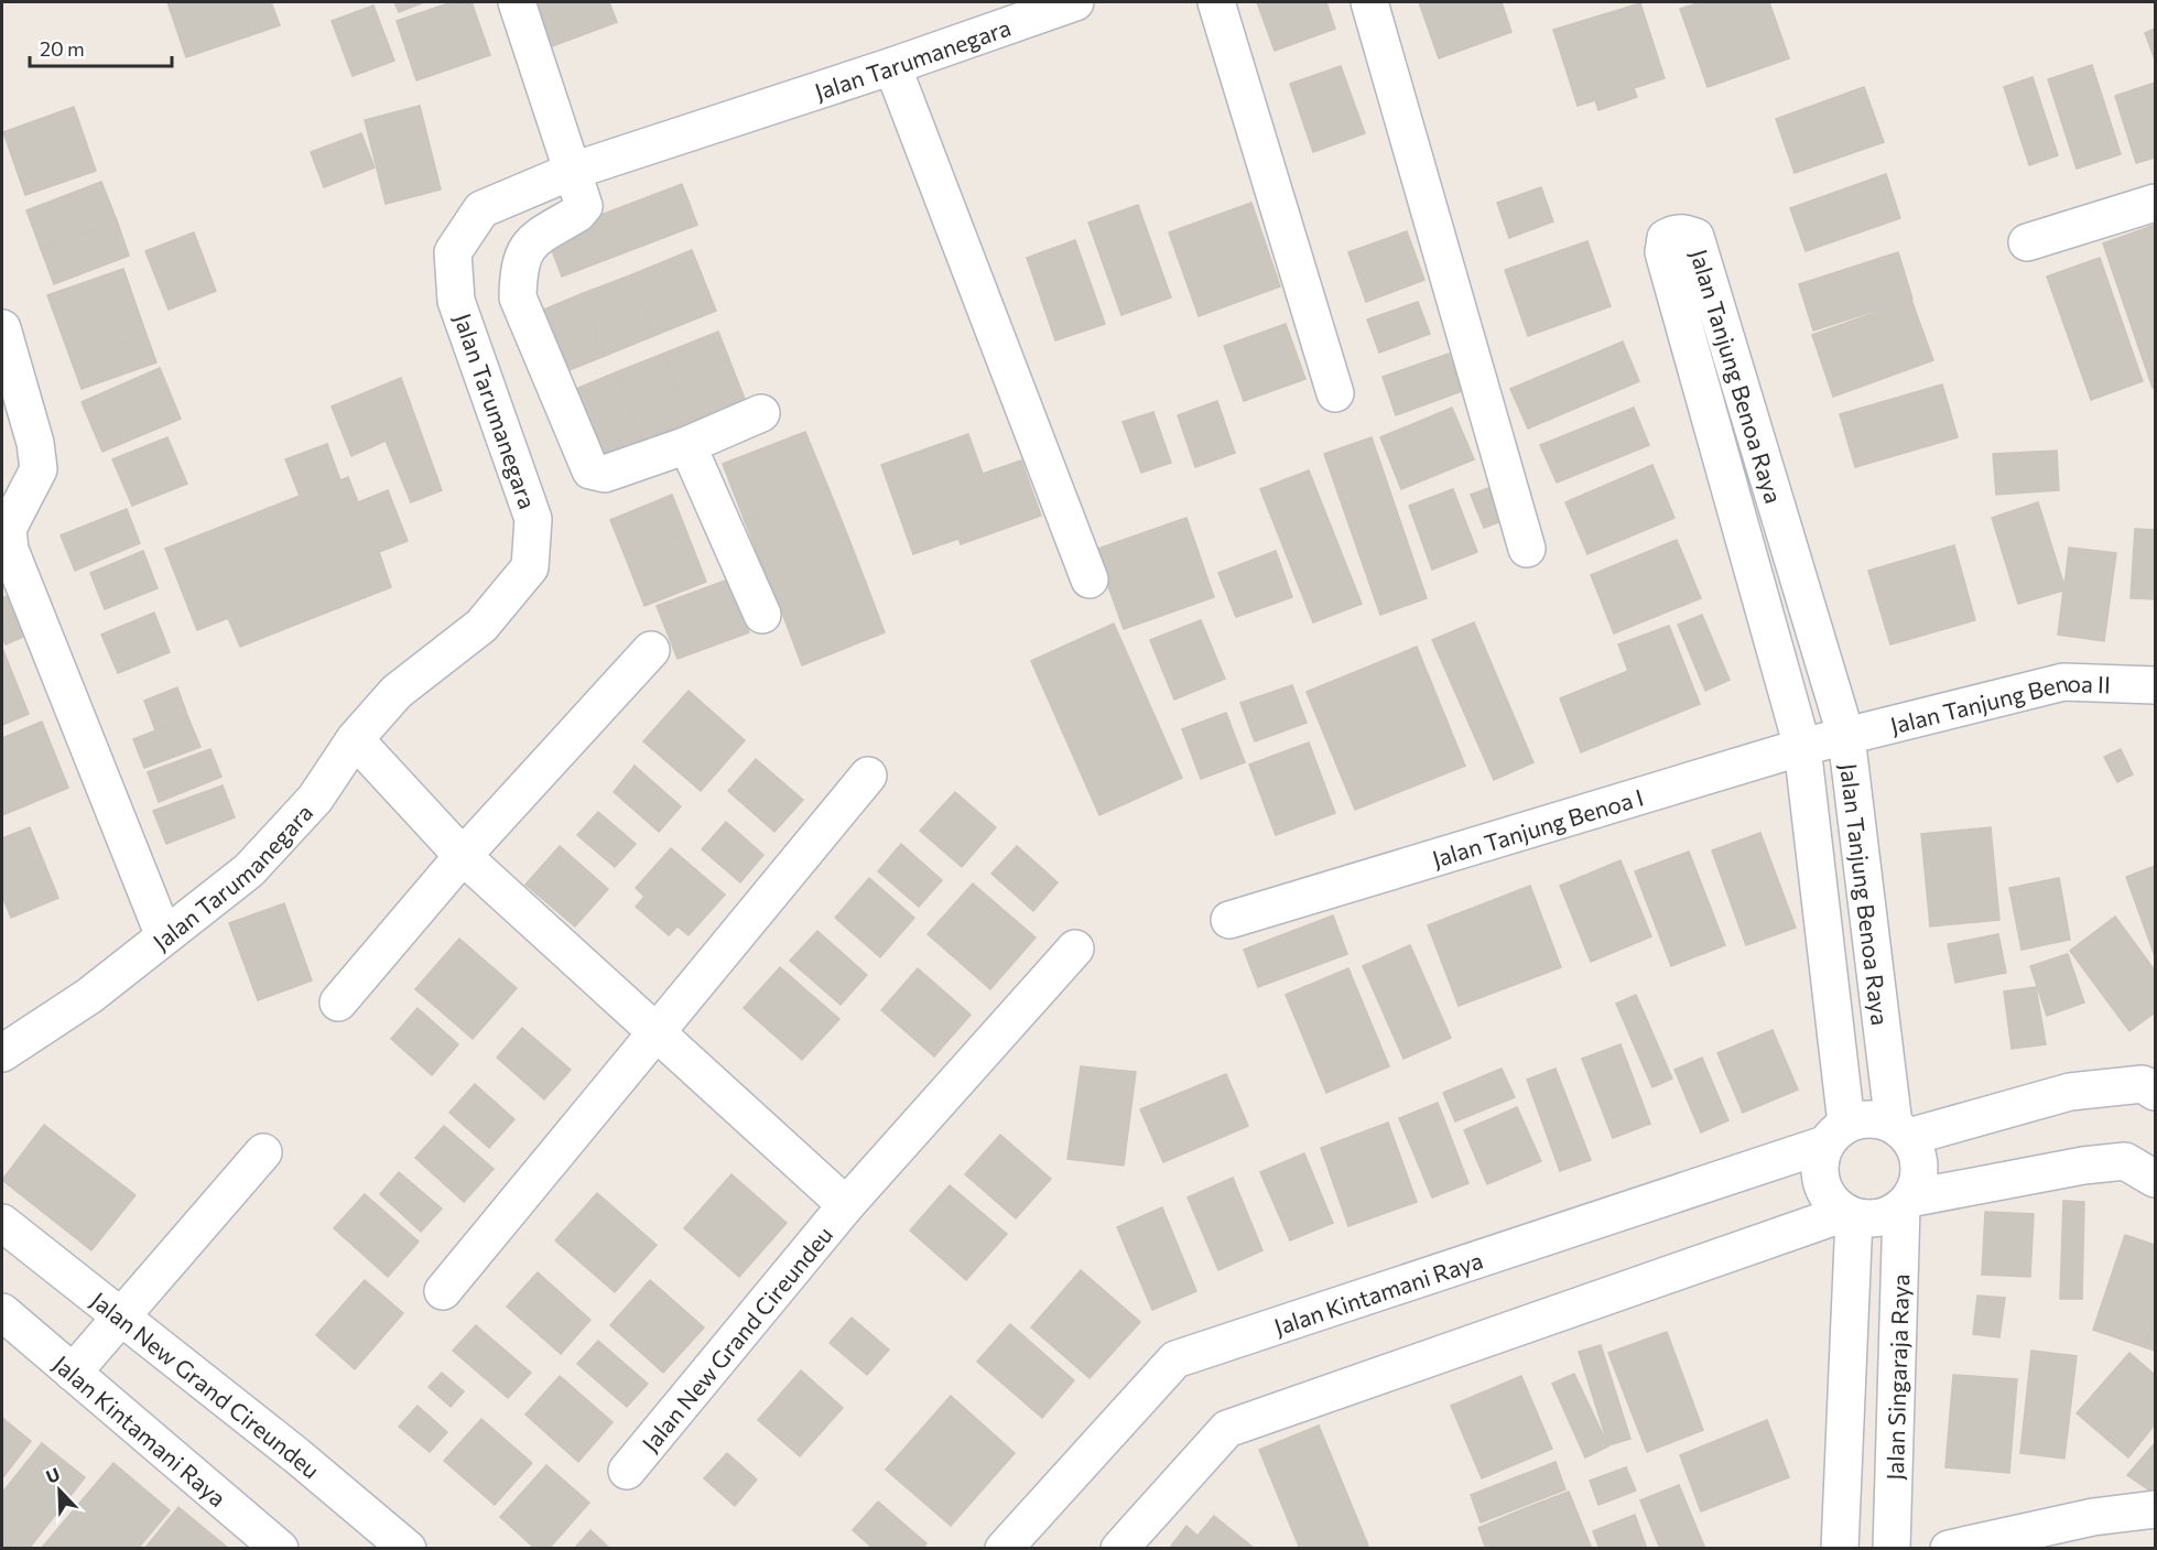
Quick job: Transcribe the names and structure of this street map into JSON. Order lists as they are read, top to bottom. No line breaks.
{"streets":{"street":["Jalan Tarumanegara","Jalan Tanjung Benoa Raya","Jalan Tanjung Benoa II","Jalan Tanjung Benoa I","Jalan Kintamani Raya","Jalan New Grand Cireundeu","Jalan Singaraja Raya"]},"crossings":[["Jalan Tarumanegara","Jalan New Grand Cireundeu"],["Jalan Tanjung Benoa Raya","Jalan Tanjung Benoa II"],["Jalan Tanjung Benoa Raya","Jalan Tanjung Benoa I"],["Jalan Tanjung Benoa Raya","Jalan Kintamani Raya"],["Jalan Tanjung Benoa Raya","Jalan Singaraja Raya"],["Jalan Tanjung Benoa II","Jalan Tanjung Benoa I"],["Jalan Kintamani Raya","Jalan Singaraja Raya"]],"scale_bar":"20 m","north":"top left"}
